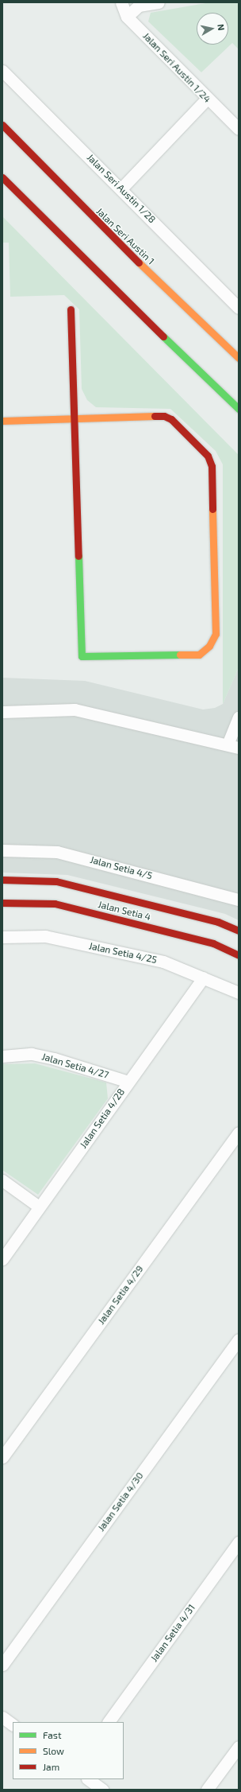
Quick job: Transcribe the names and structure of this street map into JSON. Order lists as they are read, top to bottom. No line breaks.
{"streets":{"street":["Jalan Seri Austin 1/24","Jalan Seri Austin 1/28","Jalan Seri Austin 1","Jalan Setia 4/5","Jalan Setia 4","Jalan Setia 4/25","Jalan Setia 4/27","Jalan Setia 4/28","Jalan Setia 4/29","Jalan Setia 4/30","Jalan Setia 4/31"]},"crossings":[["Jalan Setia 4/25","Jalan Setia 4/28"],["Jalan Setia 4/27","Jalan Setia 4/28"]],"legend":["Fast","Slow","Jam"],"north":"right"}
